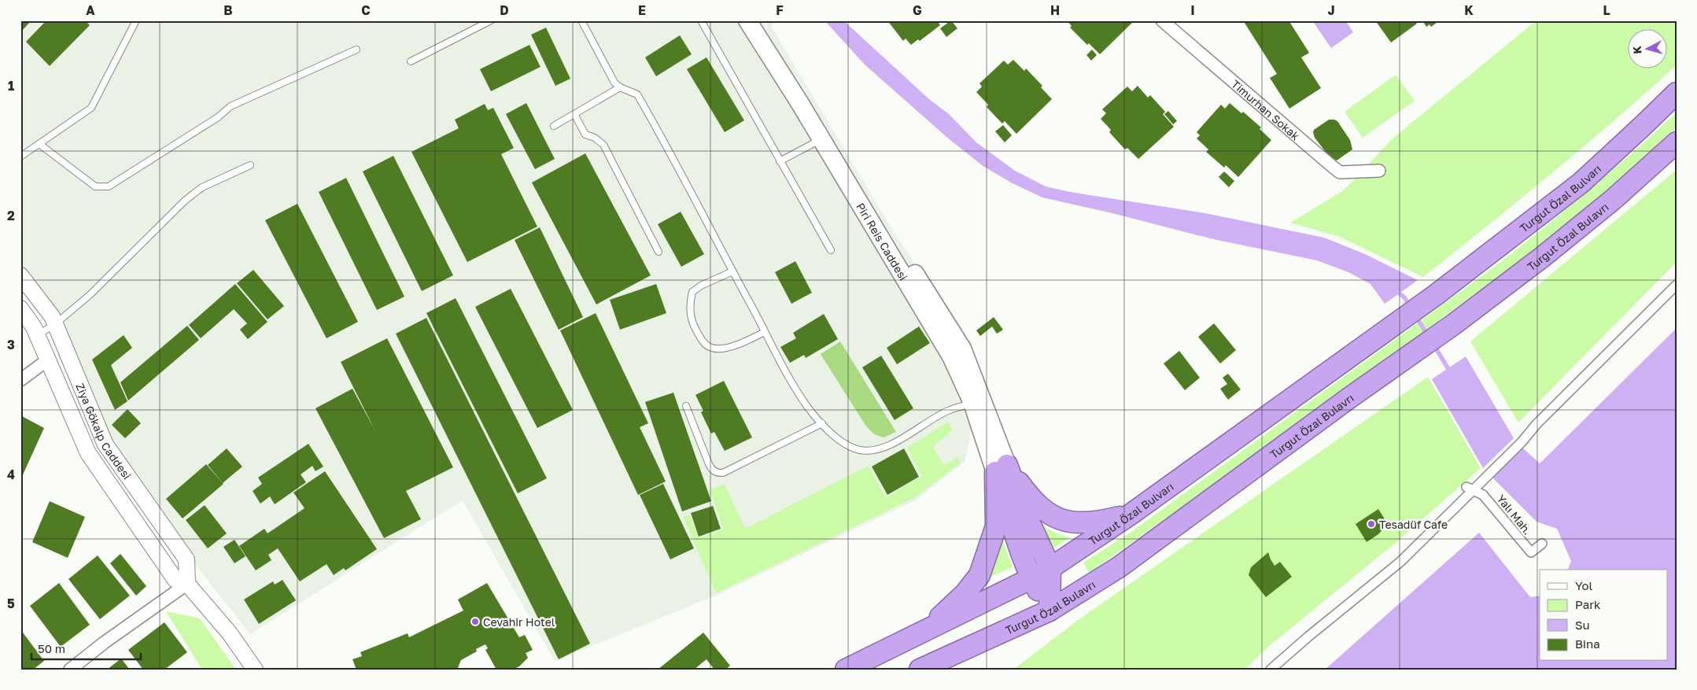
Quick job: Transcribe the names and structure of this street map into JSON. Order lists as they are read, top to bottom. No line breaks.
{"streets":{"highway":["Turgut Özal Bulvarı","Turgut Özal Bulavrı"],"main road":["Piri Reis Caddesi"],"street":["Timurhan Sokak","Ziya Gökalp Caddesi","Yalı Mah."]},"places":["Tesadüf Cafe","Cevahir Hotel"],"legend":["Yol","Park","Su","Bina"],"scale_bar":"50 m","north":"left","grid":{"columns":["A","B","C","D","E","F","G","H","I","J","K","L"],"rows":["1","2","3","4","5"]}}
